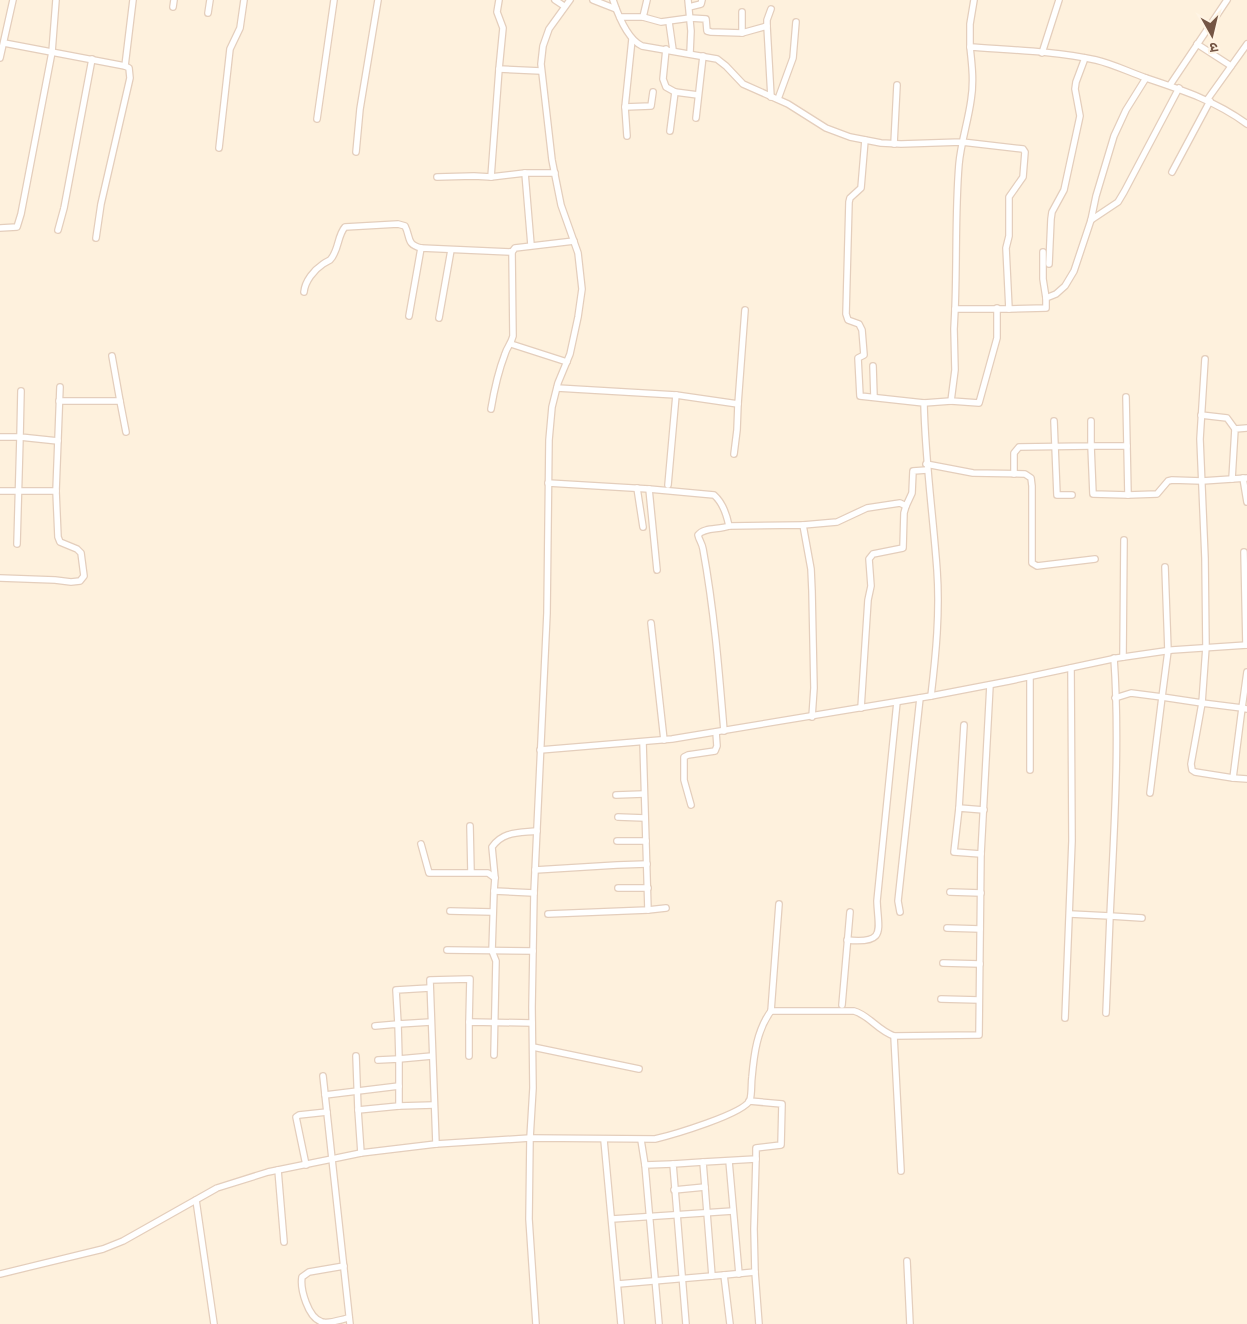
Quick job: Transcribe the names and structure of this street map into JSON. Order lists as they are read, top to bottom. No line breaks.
{"north":"bottom"}
